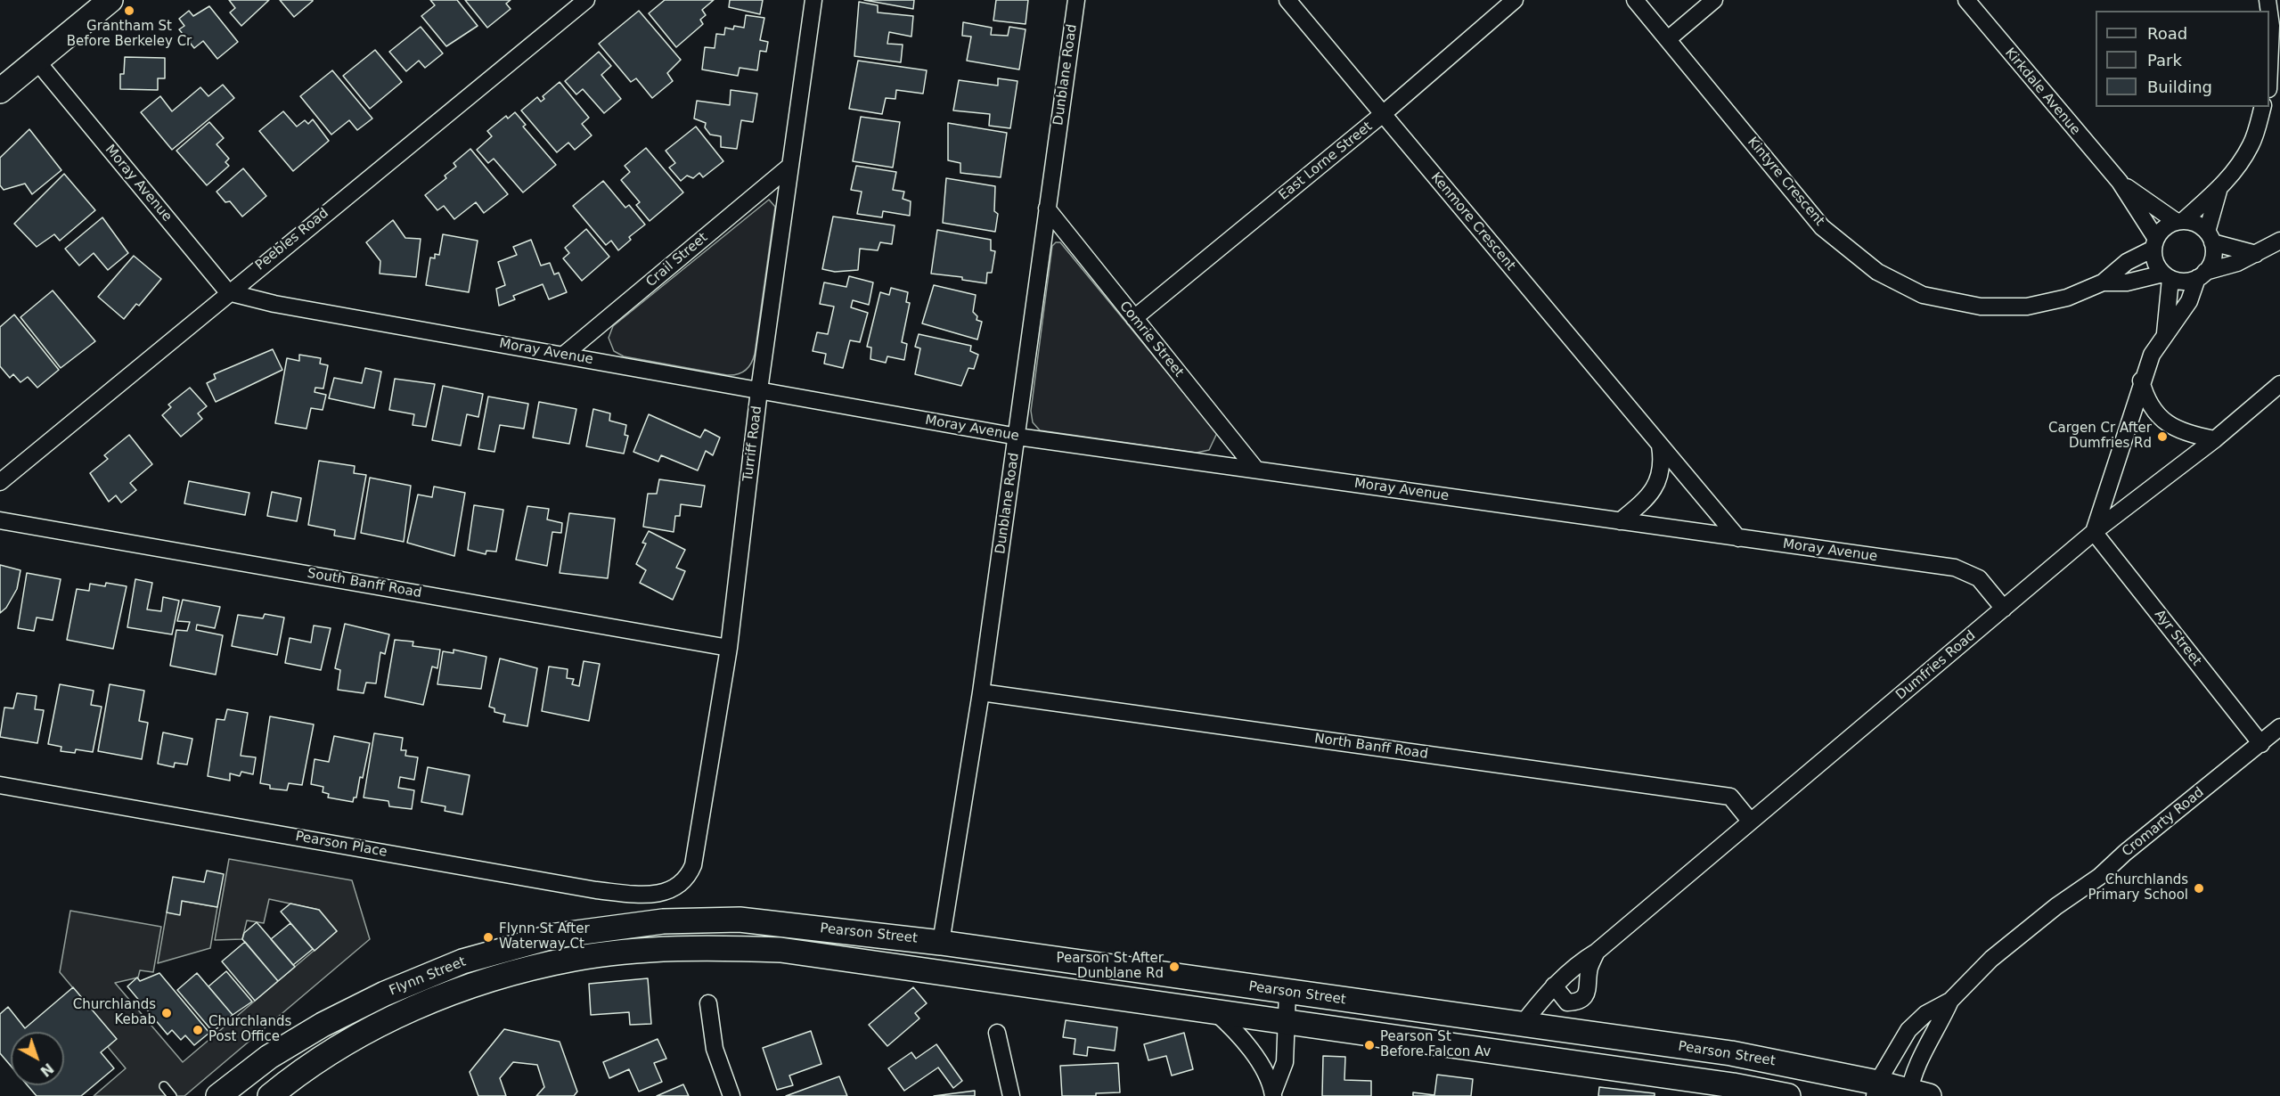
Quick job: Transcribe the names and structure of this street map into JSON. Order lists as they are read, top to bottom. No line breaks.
{"streets":{"main road":["Pearson Street","Flynn Street"],"street":["Dunblane Road","Kirkdale Avenue","East Lorne Street","Kintyre Crescent","Moray Avenue","Kenmore Crescent","Peebles Road","Crail Street","Comrie Street","Turriff Road","South Banff Road","Ayr Street","Dumfries Road","North Banff Road","Cromarty Road","Pearson Place"]},"crossings":[["Dunblane Road","Moray Avenue"],["Dunblane Road","Comrie Street"],["Dunblane Road","North Banff Road"],["Dunblane Road","Pearson Street"],["Kirkdale Avenue","Kintyre Crescent"],["East Lorne Street","Kenmore Crescent"],["East Lorne Street","Comrie Street"],["Moray Avenue","Kenmore Crescent"],["Moray Avenue","Peebles Road"],["Moray Avenue","Crail Street"],["Moray Avenue","Comrie Street"],["Moray Avenue","Turriff Road"],["Moray Avenue","Dumfries Road"],["Crail Street","Turriff Road"],["Turriff Road","South Banff Road"],["Turriff Road","Pearson Place"],["Ayr Street","Dumfries Road"],["Ayr Street","Cromarty Road"],["Dumfries Road","North Banff Road"],["Dumfries Road","Pearson Street"],["Cromarty Road","Pearson Street"],["Pearson Street","Flynn Street"]],"places":["Grantham St Before Berkeley Cr","Cargen Cr After Dumfries Rd","Churchlands Primary School","Flynn St After Waterway Ct","Pearson St After Dunblane Rd","Churchlands Kebab","Churchlands Post Office","Pearson St Before Falcon Av"],"legend":["Road","Park","Building"],"north":"bottom right"}
